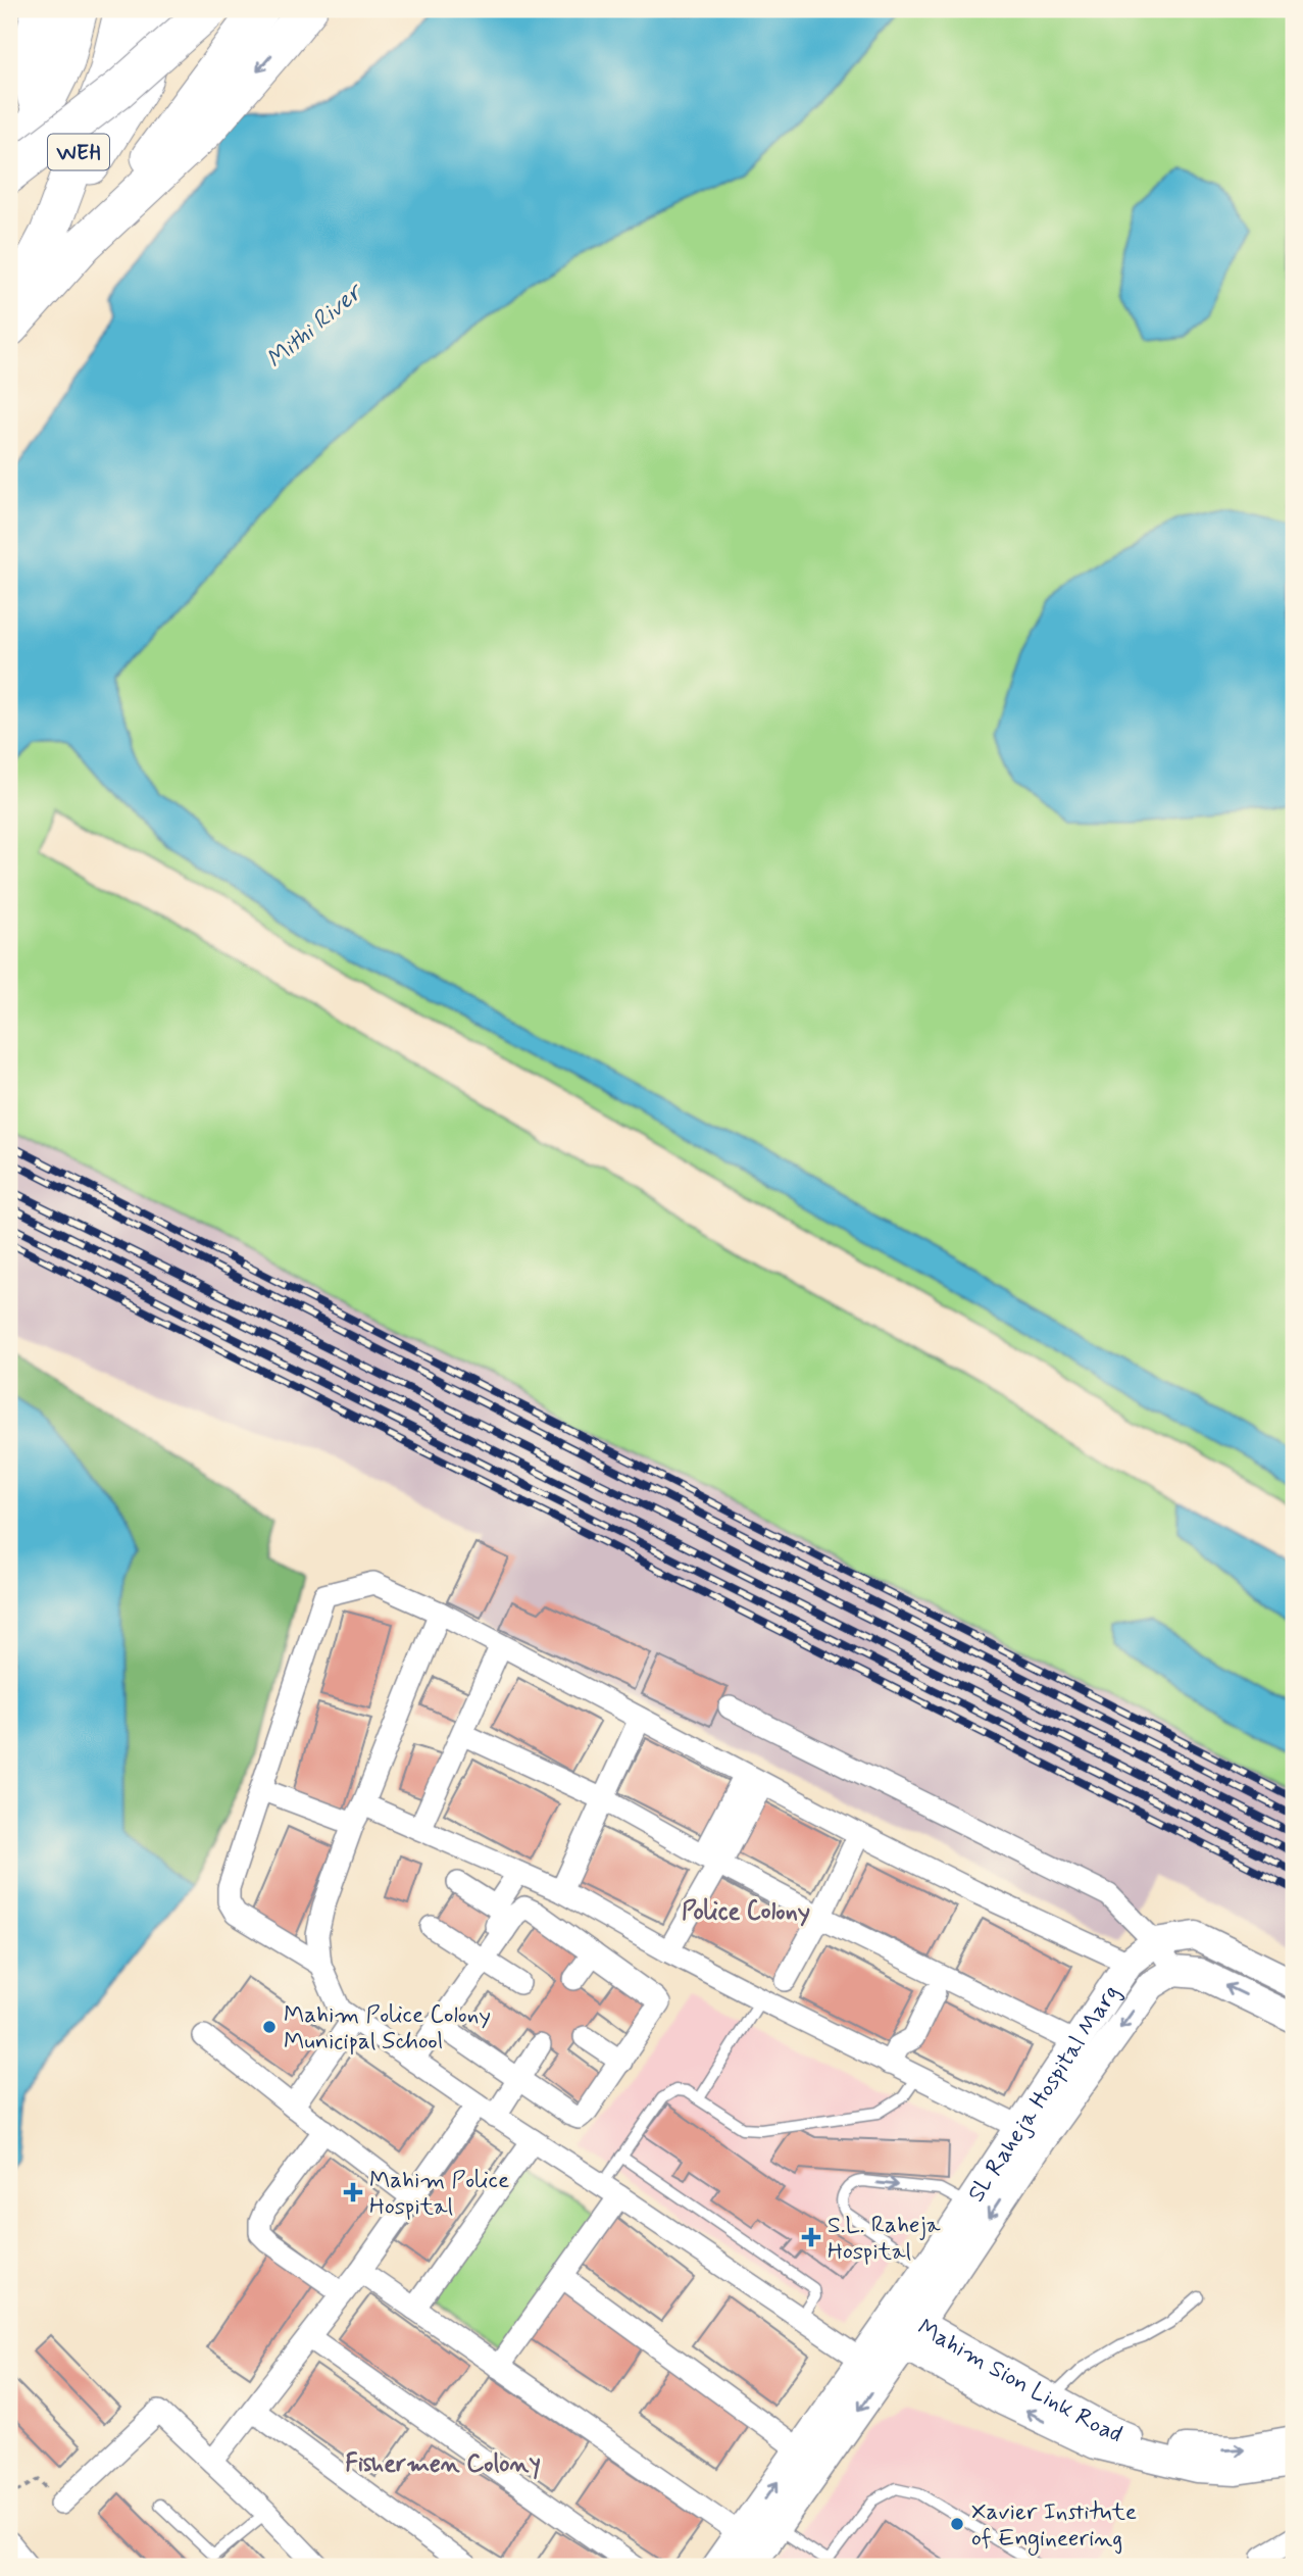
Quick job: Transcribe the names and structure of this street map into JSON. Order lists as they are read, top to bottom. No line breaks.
{"streets":{"highway":["WEH"],"main road":["SL Raheja Hospital Marg","Mahim Sion Link Road"]},"crossings":[["SL Raheja Hospital Marg","Mahim Sion Link Road"]],"districts":["Police Colony","Fishermen Colony"],"water":["Mithi River"],"places":{"other":["Mahim Police Colony Municipal School","Xavier Institute of Engineering"],"health":["Mahim Police Hospital","S.L. Raheja Hospital"]}}
